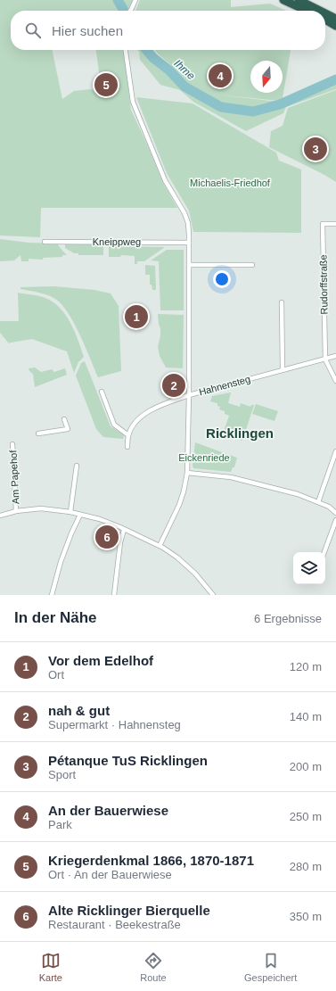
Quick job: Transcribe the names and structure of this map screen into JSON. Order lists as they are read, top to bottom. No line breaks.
{"streets":{"street":["Kneippweg","Rudorffstraße","Hahnensteg","Am Papehof"]},"crossings":[["Rudorffstraße","Hahnensteg"]],"districts":["Ricklingen"],"water":["Ihme"],"parks":["Michaelis-Friedhof","Eickenriede"],"north":"bottom","page":{"search":"Hier suchen","pins":["4","5","3","1","2","6"],"heading":["In der Nähe","6 Ergebnisse"],"list":[{"mark":"1","name":"Vor dem Edelhof","note":"Ort","value":"120 m"},{"mark":"2","name":"nah & gut","note":"Supermarkt · Hahnensteg","value":"140 m"},{"mark":"3","name":"Pétanque TuS Ricklingen","note":"Sport","value":"200 m"},{"mark":"4","name":"An der Bauerwiese","note":"Park","value":"250 m"},{"mark":"5","name":"Kriegerdenkmal 1866, 1870-1871","note":"Ort · An der Bauerwiese","value":"280 m"},{"mark":"6","name":"Alte Ricklinger Bierquelle","note":"Restaurant · Beekestraße","value":"350 m"}],"nav":["Karte","Route","Gespeichert"]}}
